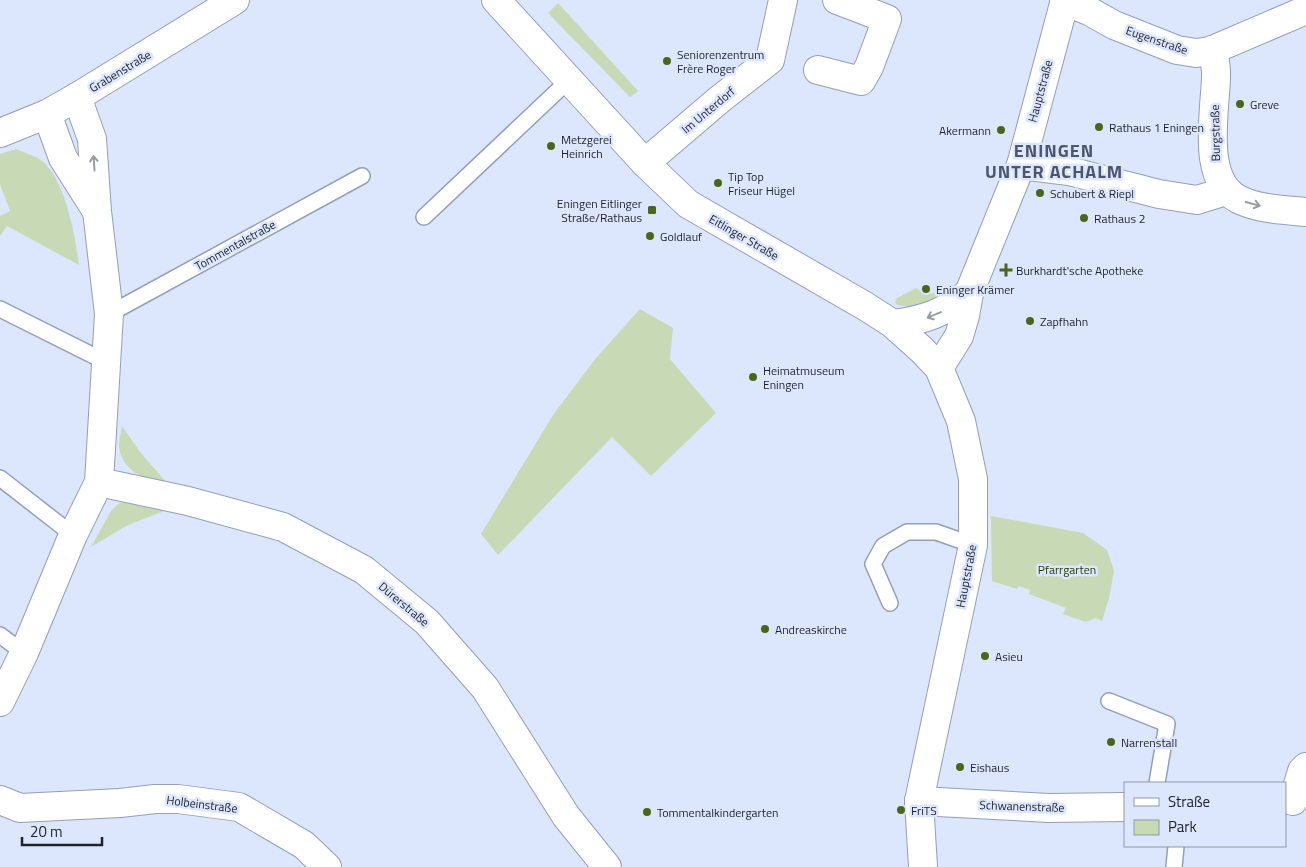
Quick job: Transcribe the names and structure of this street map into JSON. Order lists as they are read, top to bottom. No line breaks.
{"streets":{"street":["Eugenstraße","Grabenstraße","Hauptstraße","Im Unterdorf","Burgstraße","Eitlinger Straße","Dürerstraße","Holbeinstraße","Schwanenstraße"],"lane":["Tommentalstraße"]},"crossings":[["Eugenstraße","Hauptstraße"],["Eugenstraße","Burgstraße"],["Hauptstraße","Eitlinger Straße"],["Hauptstraße","Schwanenstraße"],["Im Unterdorf","Eitlinger Straße"]],"districts":["ENINGEN UNTER ACHALM"],"parks":["Pfarrgarten"],"places":{"other":["Seniorenzentrum Frère Roger","Greve","Rathaus 1 Eningen","Akermann","Metzgerei Heinrich","Tip Top Friseur Hügel","Schubert & Riepl","Rathaus 2","Goldlauf","Eninger Krämer","Zapfhahn","Heimatmuseum Eningen","Andreaskirche","Asieu","Narrenstall","Eishaus","FriTS","Tommentalkindergarten"],"transit":["Eningen Eitlinger Straße/Rathaus"],"health":["Burkhardt'sche Apotheke"]},"legend":["Straße","Park"],"scale_bar":"20 m"}
